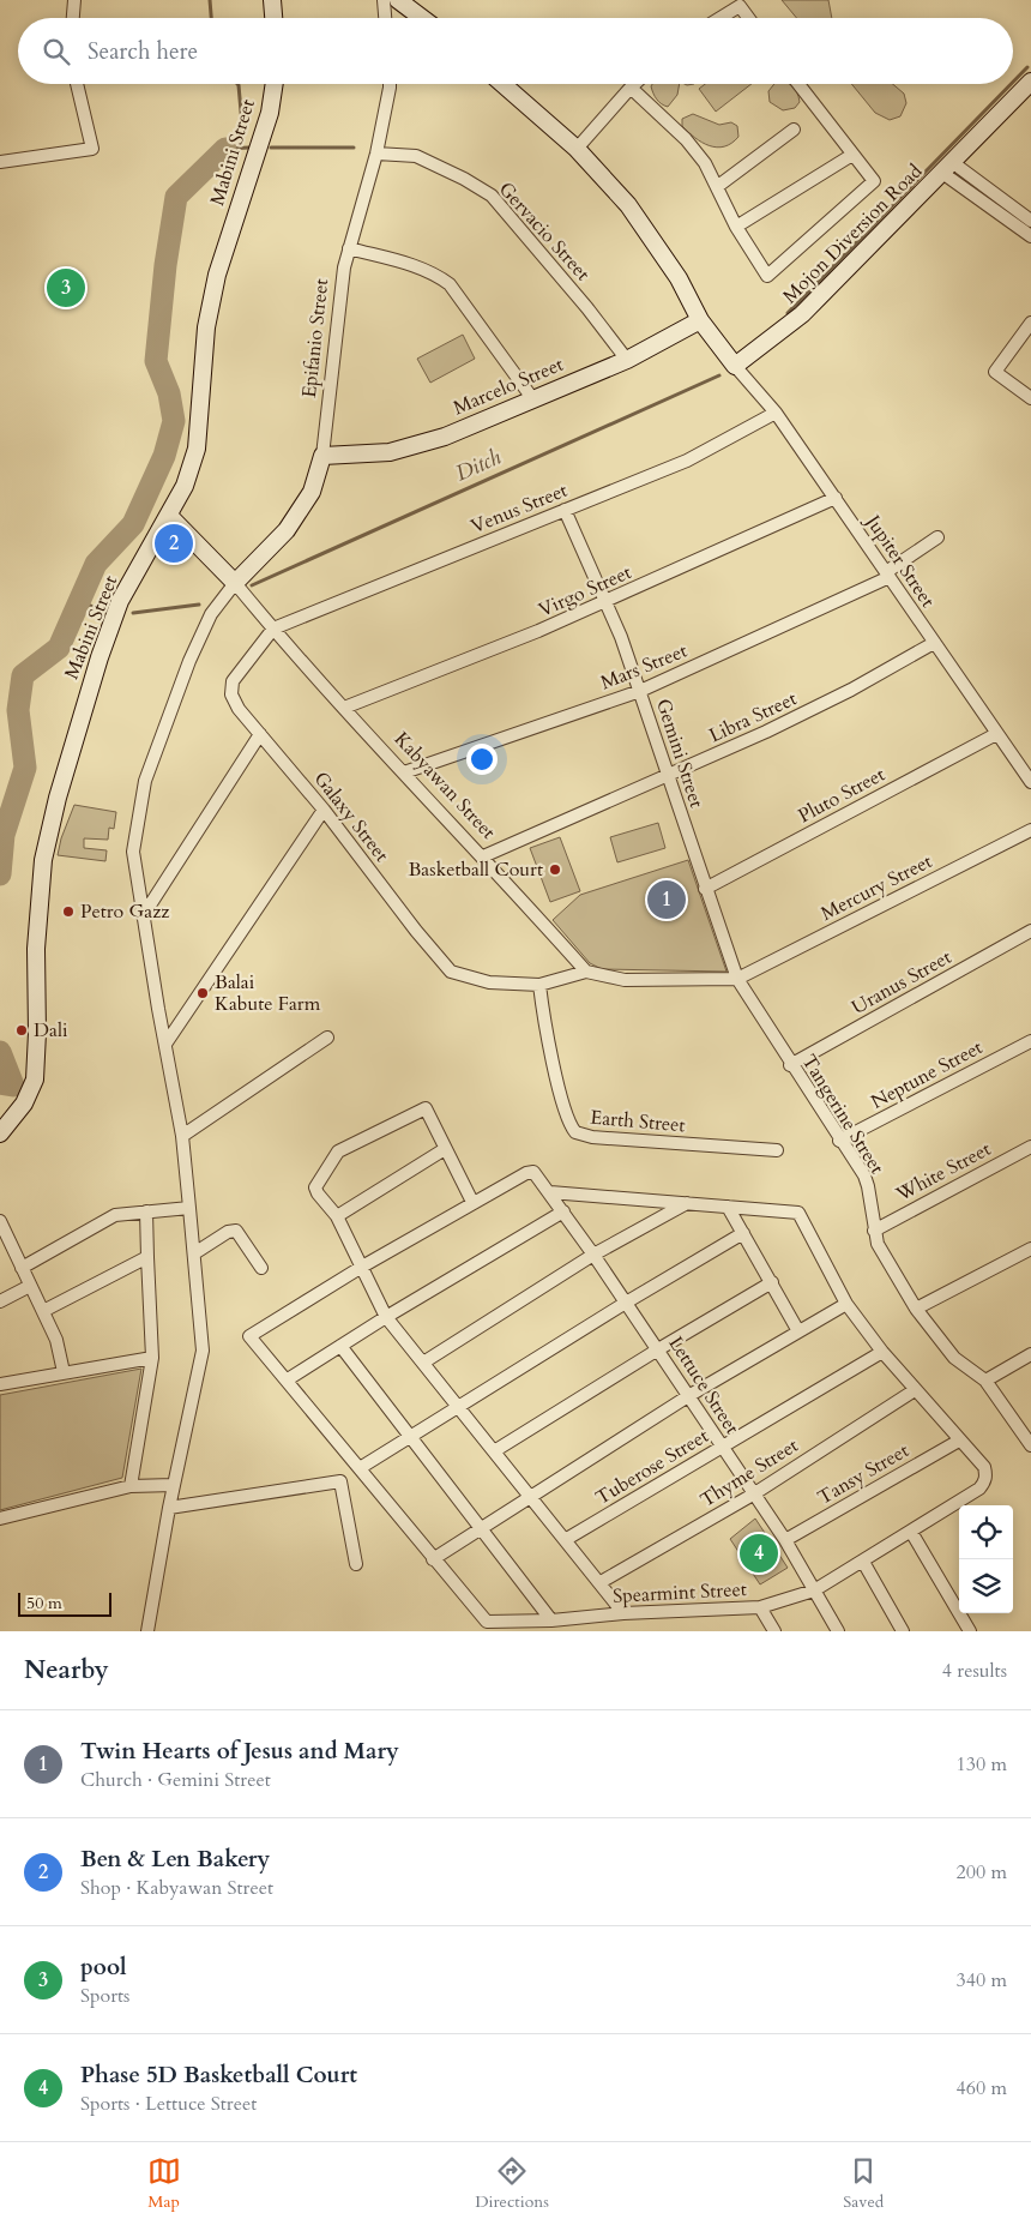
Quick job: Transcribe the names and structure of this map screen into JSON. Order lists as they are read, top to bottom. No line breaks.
{"streets":{"street":["Mabini Street","Gervacio Street","Mojon Diversion Road","Epifanio Street","Marcelo Street","Venus Street","Jupiter Street","Virgo Street","Mars Street","Libra Street","Gemini Street","Kabyawan Street","Pluto Street","Galaxy Street","Mercury Street","Uranus Street","Neptune Street","Tangerine Street","Earth Street","White Street","Lettuce Street","Tuberose Street","Thyme Street","Tansy Street","Spearmint Street"]},"crossings":[["Mabini Street","Kabyawan Street"],["Gervacio Street","Epifanio Street"],["Gervacio Street","Marcelo Street"],["Mojon Diversion Road","Jupiter Street"],["Epifanio Street","Marcelo Street"],["Epifanio Street","Kabyawan Street"],["Venus Street","Jupiter Street"],["Venus Street","Gemini Street"],["Venus Street","Kabyawan Street"],["Venus Street","Galaxy Street"],["Jupiter Street","Virgo Street"],["Jupiter Street","Mars Street"],["Jupiter Street","Libra Street"],["Jupiter Street","Pluto Street"],["Virgo Street","Gemini Street"],["Virgo Street","Kabyawan Street"],["Mars Street","Gemini Street"],["Mars Street","Kabyawan Street"],["Libra Street","Gemini Street"],["Libra Street","Kabyawan Street"],["Gemini Street","Pluto Street"],["Gemini Street","Mercury Street"],["Gemini Street","Tangerine Street"],["Kabyawan Street","Galaxy Street"],["Galaxy Street","Earth Street"],["Mercury Street","Tangerine Street"],["Uranus Street","Tangerine Street"],["Neptune Street","Tangerine Street"],["Tangerine Street","White Street"],["Lettuce Street","Tuberose Street"],["Lettuce Street","Thyme Street"],["Lettuce Street","Tansy Street"],["Lettuce Street","Spearmint Street"],["Tansy Street","Spearmint Street"]],"water":["Ditch"],"places":["Basketball Court","Petro Gazz","Balai Kabute Farm","Dali"],"scale_bar":"50 m","page":{"search":"Search here","pins":["3","2","1","4"],"scale":"50 m","heading":["Nearby","4 results"],"list":[{"mark":"1","name":"Twin Hearts of Jesus and Mary","note":"Church · Gemini Street","value":"130 m"},{"mark":"2","name":"Ben & Len Bakery","note":"Shop · Kabyawan Street","value":"200 m"},{"mark":"3","name":"pool","note":"Sports","value":"340 m"},{"mark":"4","name":"Phase 5D Basketball Court","note":"Sports · Lettuce Street","value":"460 m"}],"nav":["Map","Directions","Saved"]}}
